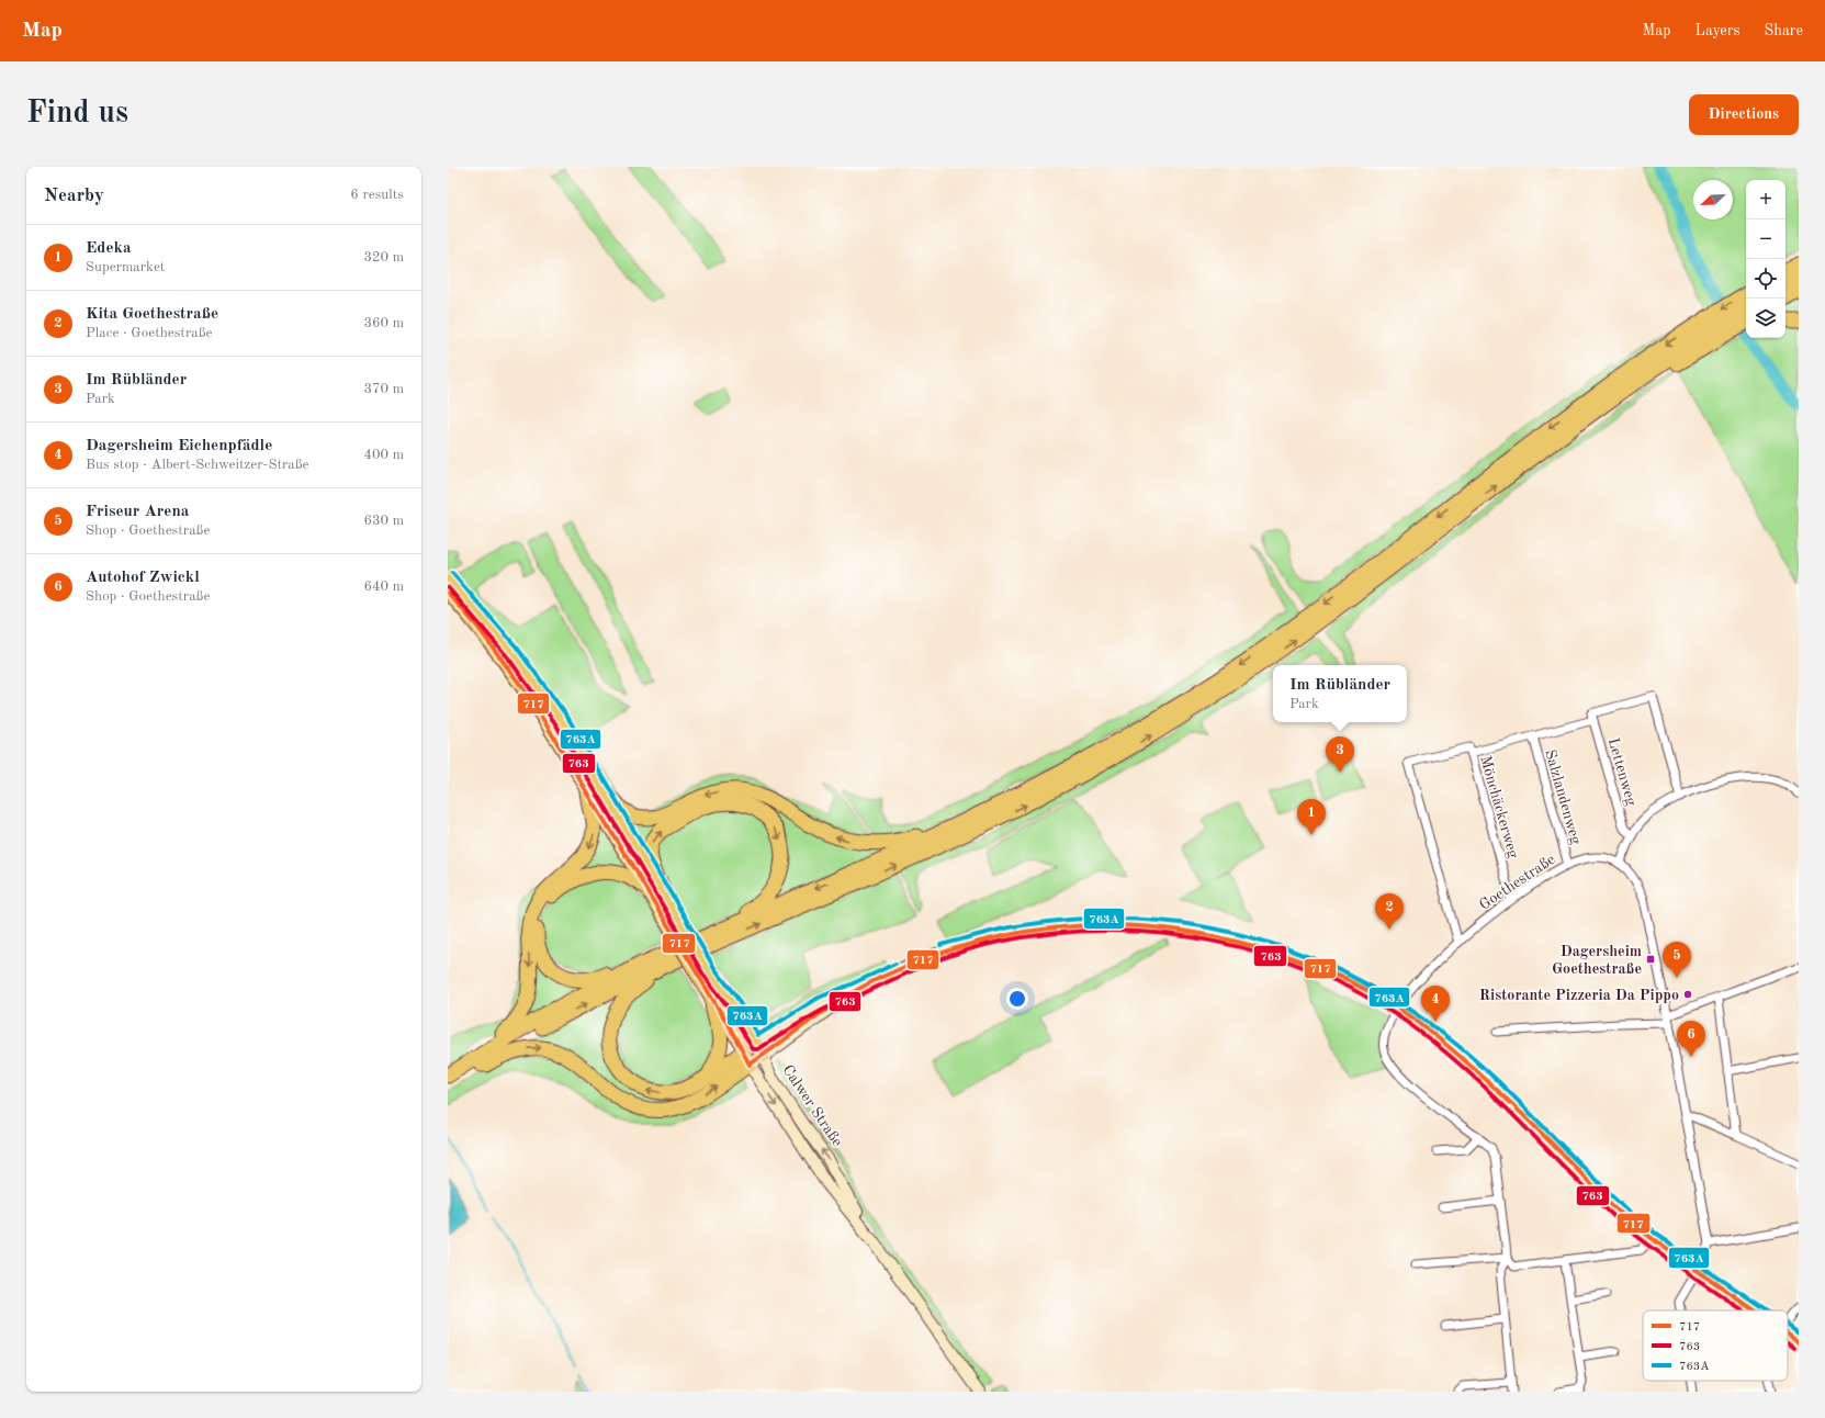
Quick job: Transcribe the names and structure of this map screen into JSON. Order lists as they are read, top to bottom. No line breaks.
{"streets":{"main road":["Calwer Straße"],"street":["Lettenweg","Salzlandenweg","Mönchäckerweg","Goethestraße"]},"crossings":[["Salzlandenweg","Goethestraße"],["Mönchäckerweg","Goethestraße"]],"places":{"transit":["Dagersheim Goethestraße"],"other":["Ristorante Pizzeria Da Pippo"]},"lines":["transit line 763A","transit line 763","transit line 717"],"legend":["717","763","763A"],"north":"bottom left","page":{"header":"Map","nav":["Map","Layers","Share"],"buttons":"Directions","title":"Find us","heading":["Nearby","6 results"],"map_buttons":["+","−"],"list":[{"mark":"1","name":"Edeka","note":"Supermarket","value":"320 m"},{"mark":"2","name":"Kita Goethestraße","note":"Place · Goethestraße","value":"360 m"},{"mark":"3","name":"Im Rübländer","note":"Park","value":"370 m"},{"mark":"4","name":"Dagersheim Eichenpfädle","note":"Bus stop · Albert-Schweitzer-Straße","value":"400 m"},{"mark":"5","name":"Friseur Arena","note":"Shop · Goethestraße","value":"630 m"},{"mark":"6","name":"Autohof Zwickl","note":"Shop · Goethestraße","value":"640 m"}],"popup":["Im Rübländer","Park"],"pins":["3","1","2","5","4","6"]}}
